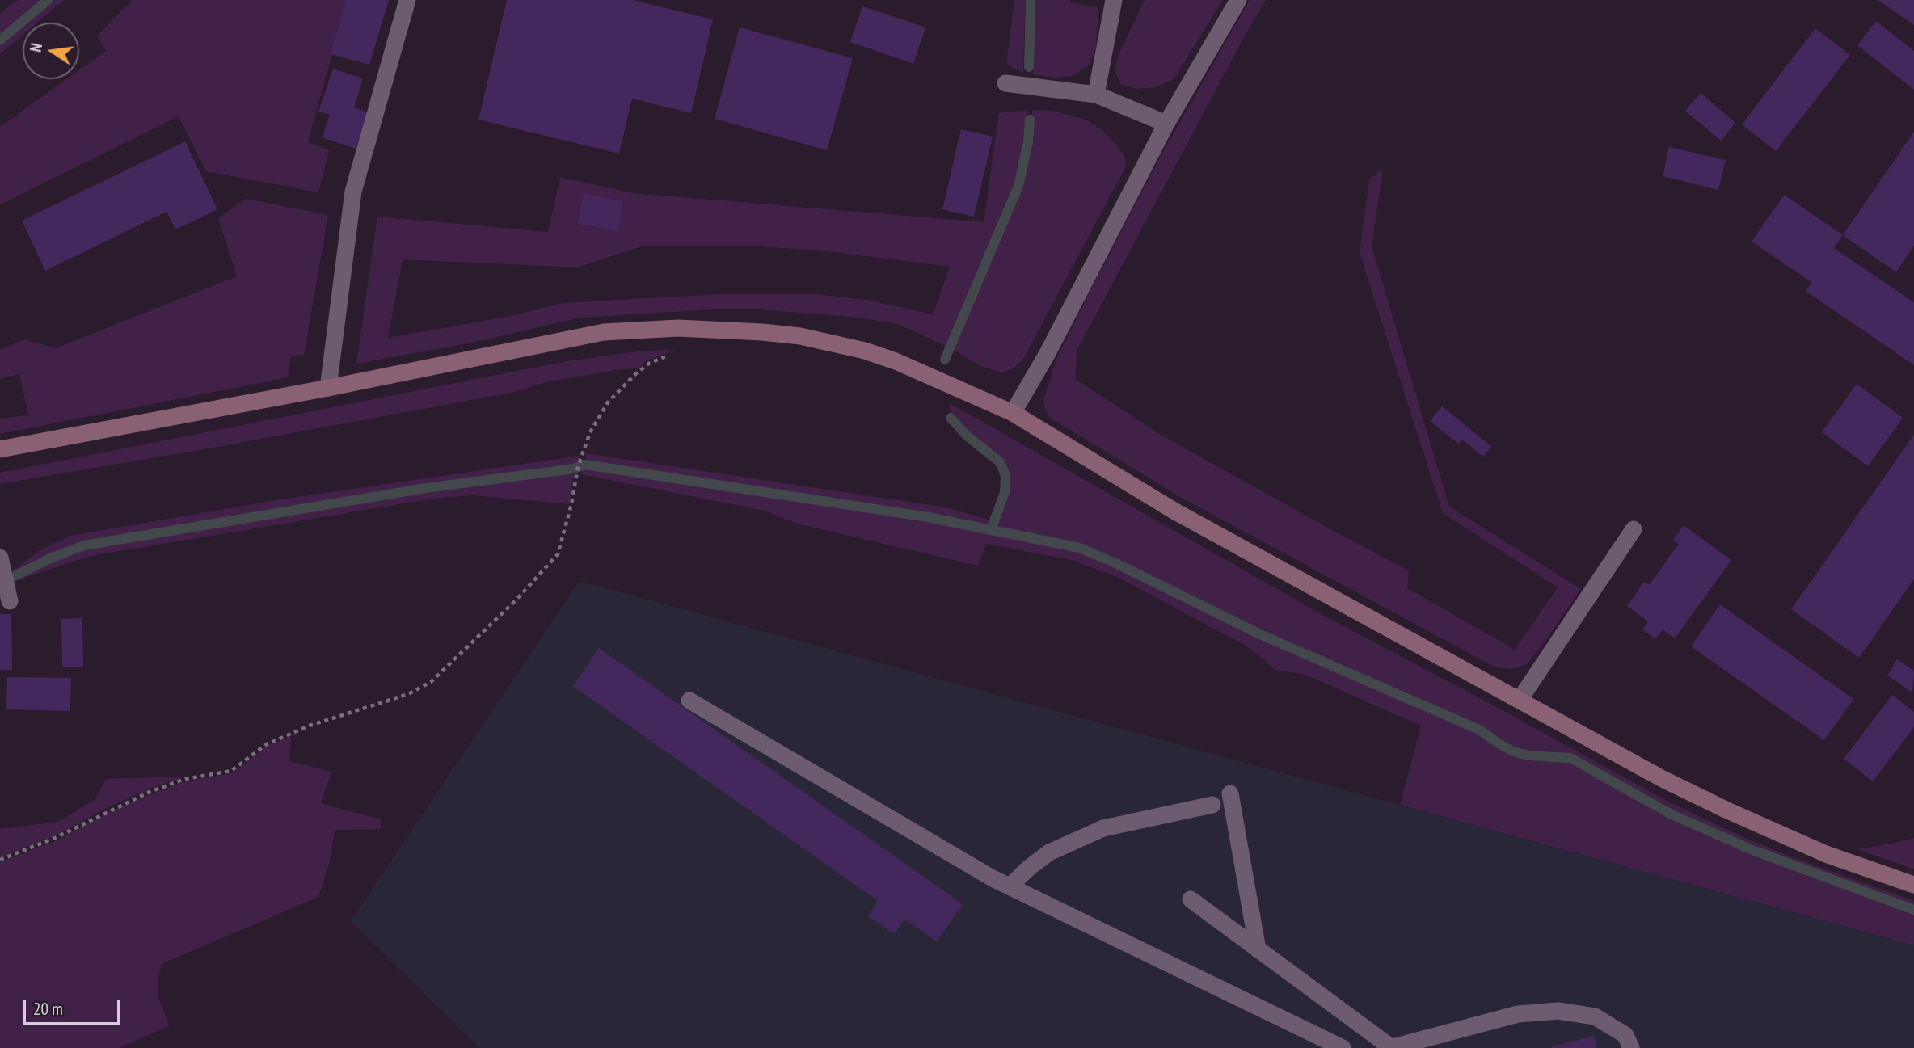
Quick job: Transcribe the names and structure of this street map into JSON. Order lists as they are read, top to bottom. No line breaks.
{"scale_bar":"20 m","north":"left"}
